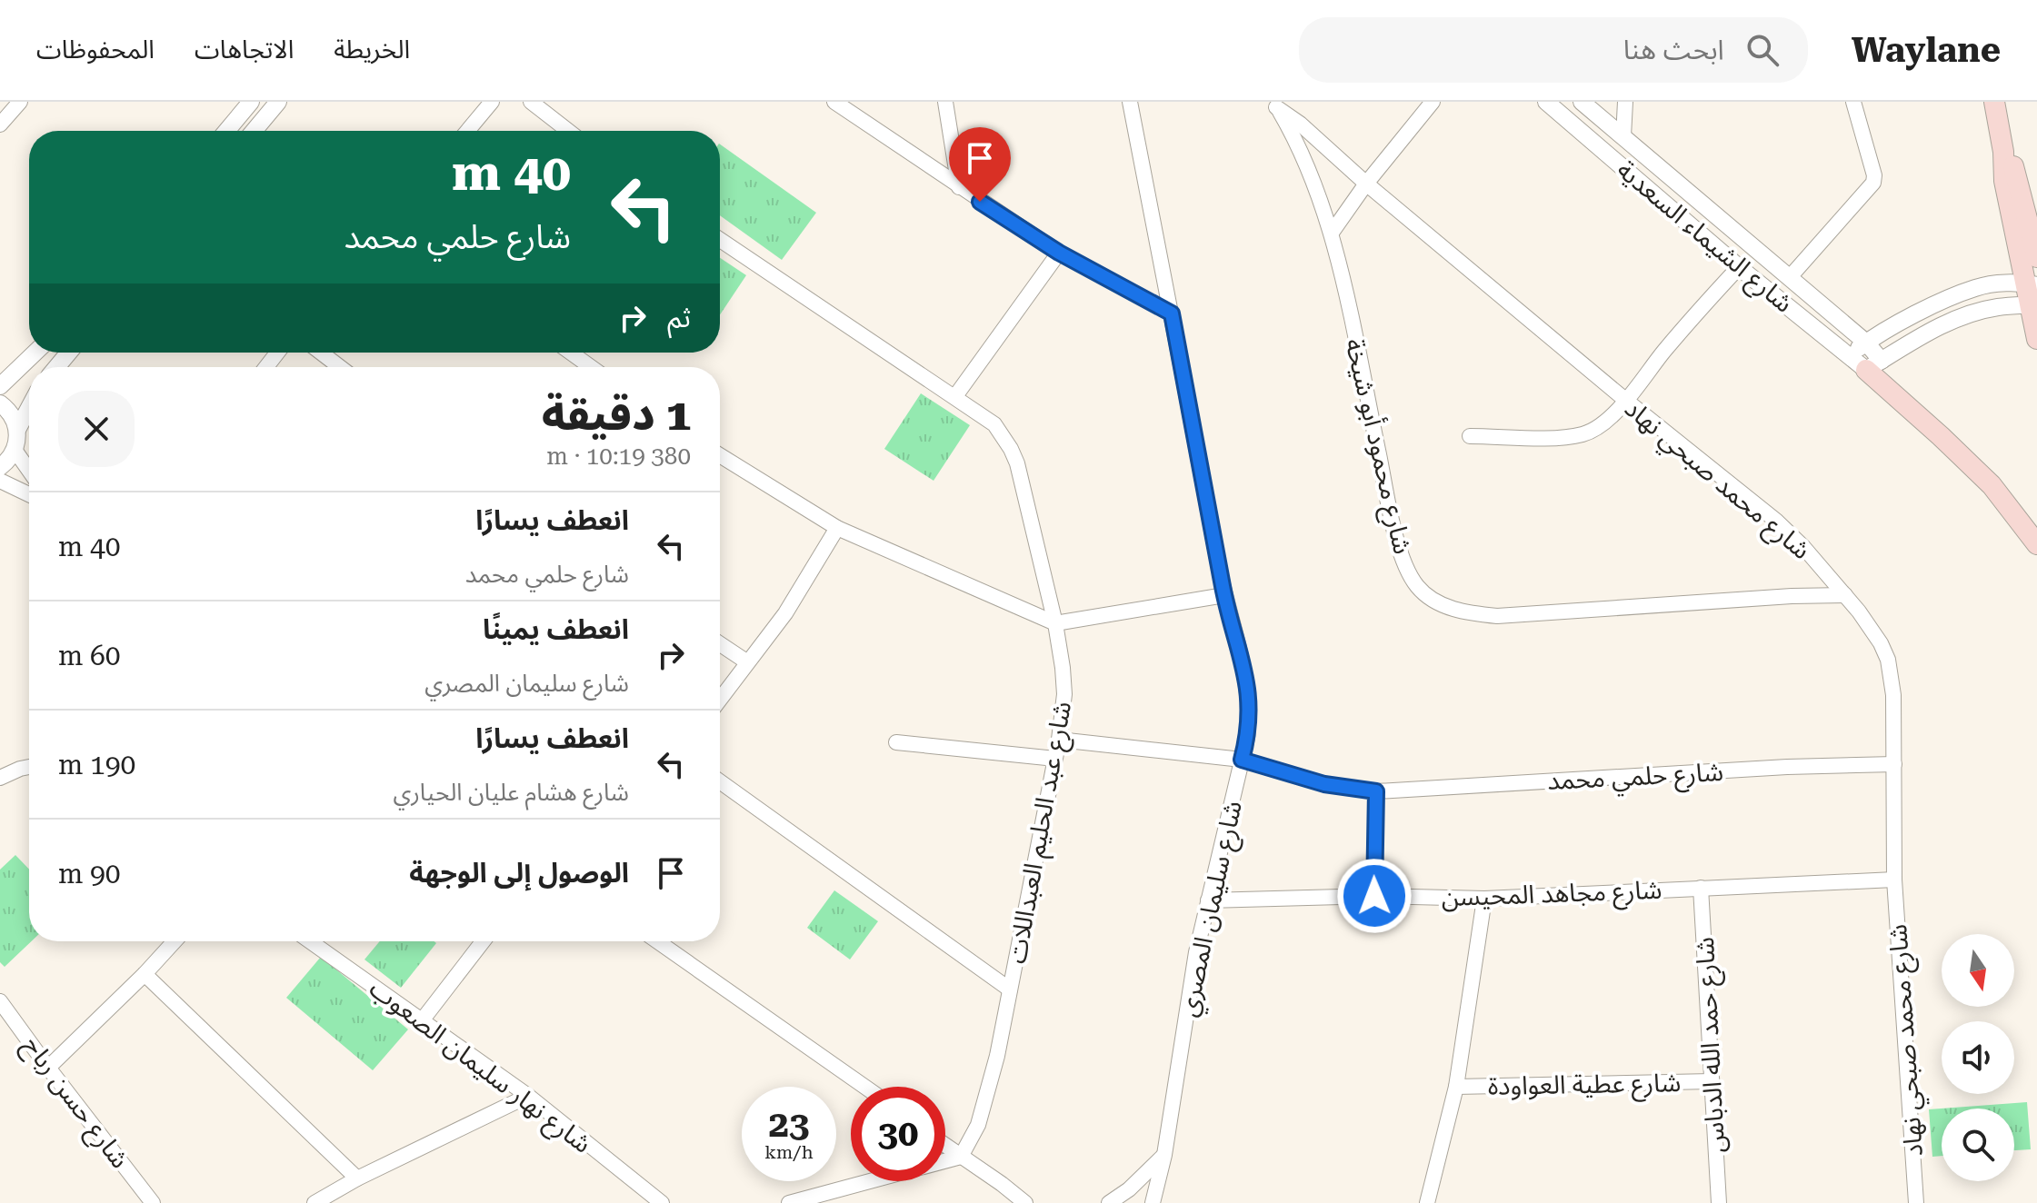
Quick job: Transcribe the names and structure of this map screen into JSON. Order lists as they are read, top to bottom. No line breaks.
{"streets":{"street":["شارع الشيماء السعدية","شارع محمود أبو شيخة","شارع محمد صبحي نهاد","شارع حلمي محمد","شارع عبد الحليم العبداللات","شارع مجاهد المحيسن","شارع سليمان المصري","شارع حمد الله الدباس","شارع نهار سليمان الصعوب","شارع عطية العواودة","شارع حسن رباح"]},"crossings":[["شارع محمود أبو شيخة","شارع محمد صبحي نهاد"],["شارع محمد صبحي نهاد","شارع حلمي محمد"],["شارع محمد صبحي نهاد","شارع مجاهد المحيسن"],["شارع حلمي محمد","شارع عبد الحليم العبداللات"],["شارع حلمي محمد","شارع سليمان المصري"],["شارع مجاهد المحيسن","شارع سليمان المصري"],["شارع مجاهد المحيسن","شارع حمد الله الدباس"],["شارع حمد الله الدباس","شارع عطية العواودة"]],"north":"bottom","page":{"header":"Waylane","search":"ابحث هنا","nav":["الخريطة","الاتجاهات","المحفوظات"],"turn":["40 m","شارع حلمي محمد"],"then":"ثم","heading":["1 دقيقة","380 m · 10:19"],"list":[{"name":"انعطف يسارًا","note":"شارع حلمي محمد","value":"40 m"},{"name":"انعطف يمينًا","note":"شارع سليمان المصري","value":"60 m"},{"name":"انعطف يسارًا","note":"شارع هشام عليان الحياري","value":"190 m"},{"name":"الوصول إلى الوجهة","value":"90 m"}],"speed":"23 km/h","limit":"30"}}
